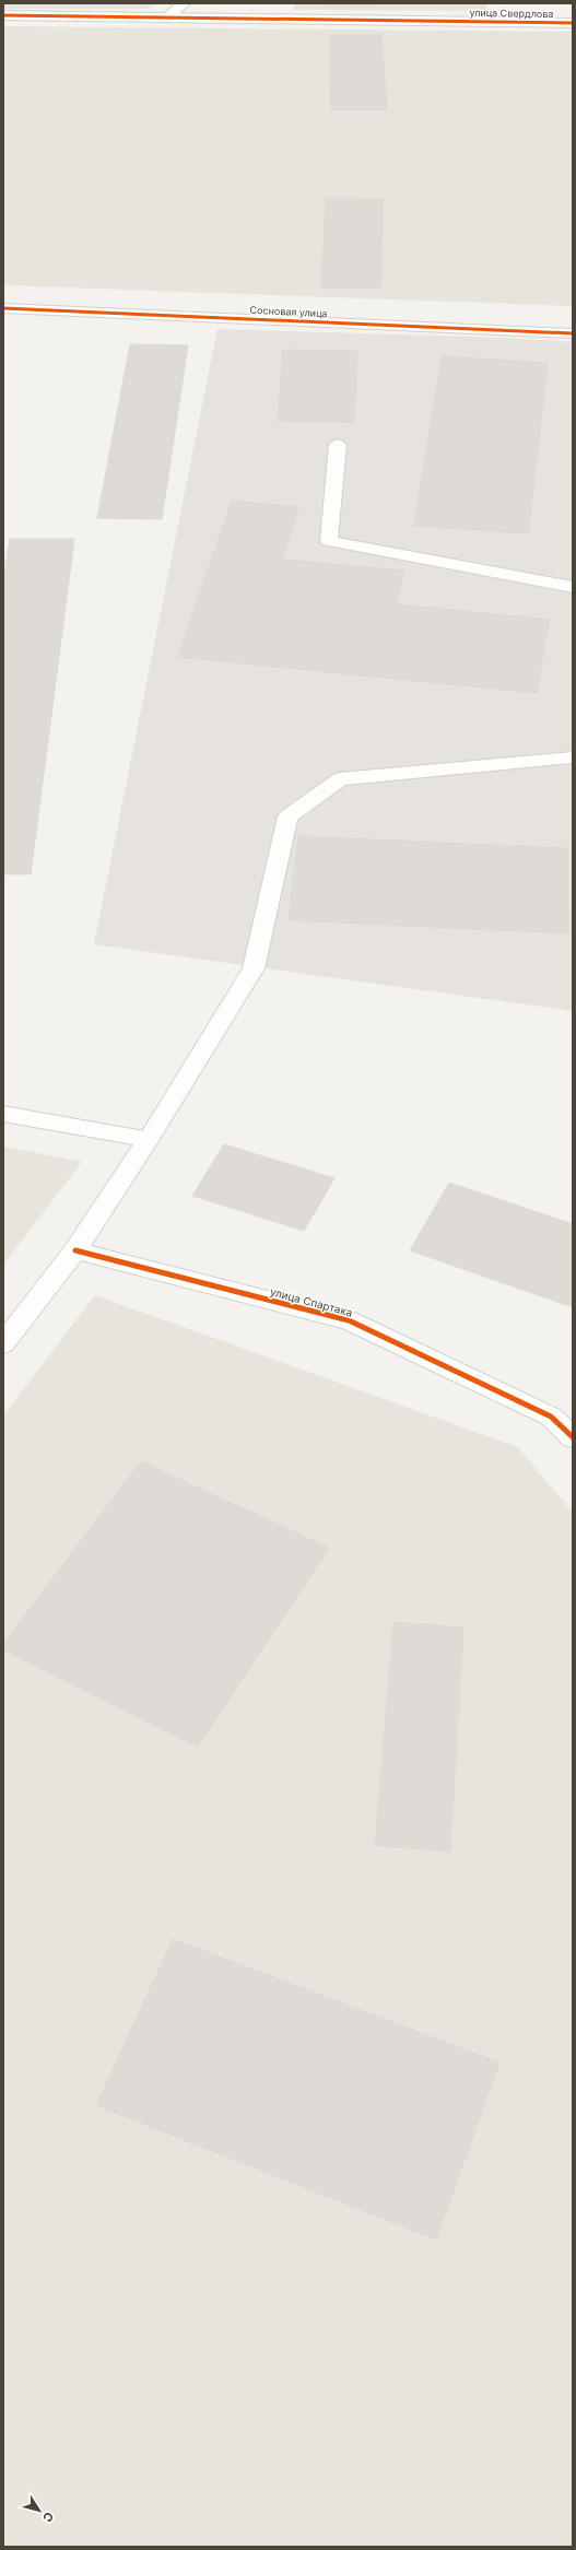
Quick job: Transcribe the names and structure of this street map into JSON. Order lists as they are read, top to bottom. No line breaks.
{"streets":{"street":["улица Свердлова","Сосновая улица","улица Спартака"]},"north":"bottom right"}
